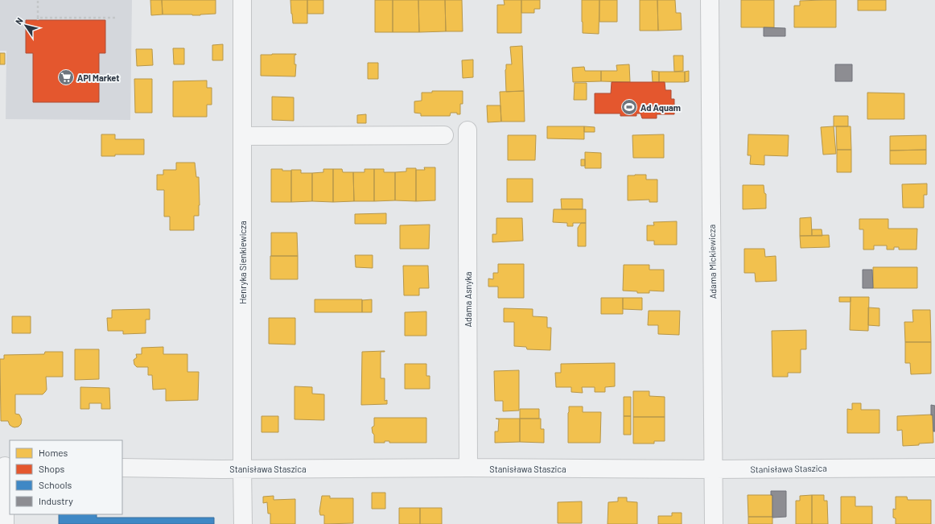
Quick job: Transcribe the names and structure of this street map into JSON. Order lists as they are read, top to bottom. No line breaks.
{"streets":{"street":["Adama Mickiewicza","Henryka Sienkiewicza","Adama Asnyka","Stanisława Staszica"]},"crossings":[["Adama Mickiewicza","Stanisława Staszica"],["Henryka Sienkiewicza","Stanisława Staszica"],["Adama Asnyka","Stanisława Staszica"]],"places":{"supermarket":["API Market"],"sports":["Ad Aquam"]},"legend":["Homes","Shops","Schools","Industry"],"north":"top left"}
